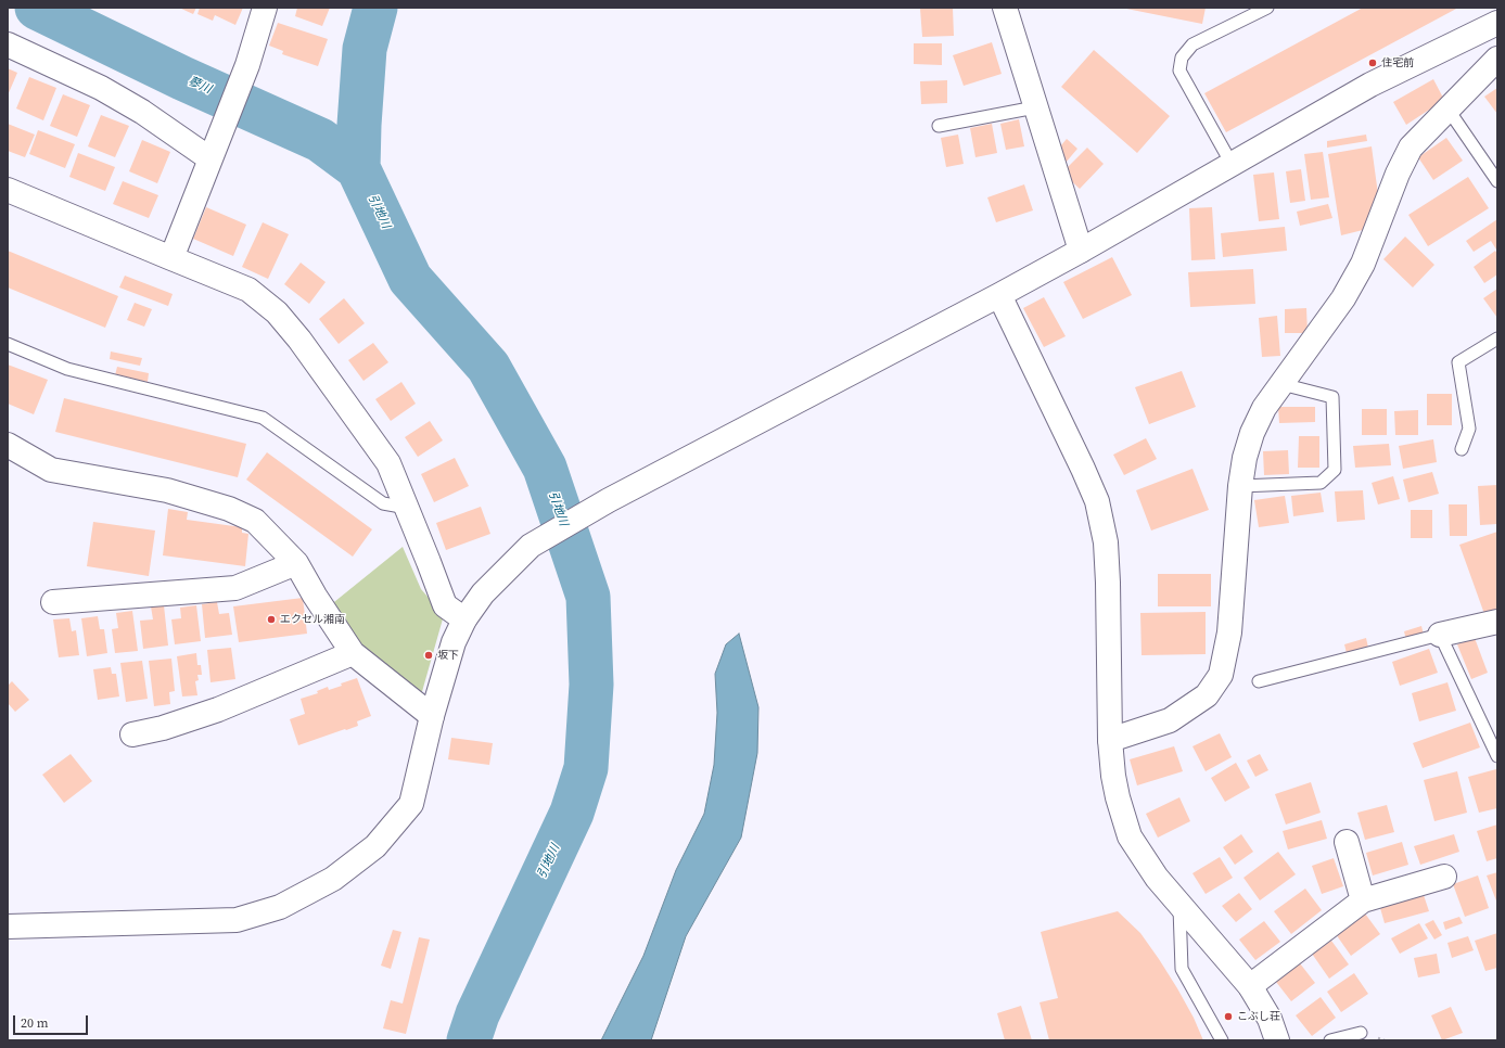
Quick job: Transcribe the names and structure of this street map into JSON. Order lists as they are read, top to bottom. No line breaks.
{"water":["蓼川","引地川"],"places":["住宅前","エクセル湘南","坂下","こぶし荘"],"scale_bar":"20 m"}
